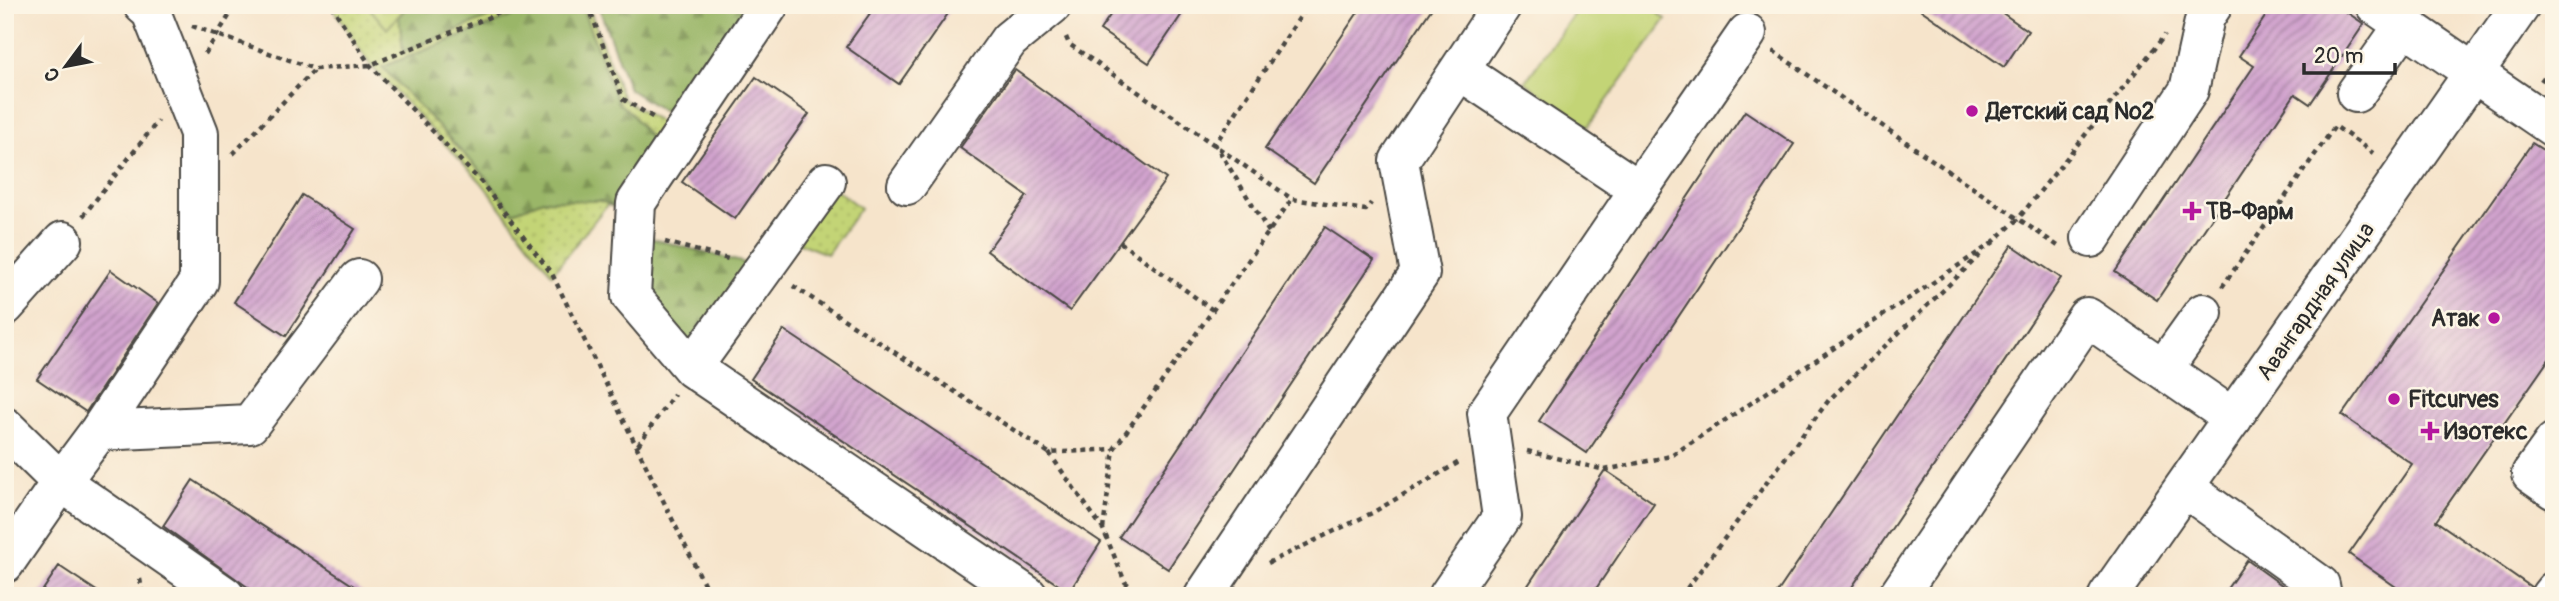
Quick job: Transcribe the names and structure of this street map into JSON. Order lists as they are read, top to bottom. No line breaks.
{"streets":{"main road":["Авангардная улица"]},"places":{"other":["Детский сад №2","Атак","Fitcurves"],"health":["ТВ-Фарм","Изотекс"]},"scale_bar":"20 m","north":"bottom left"}
